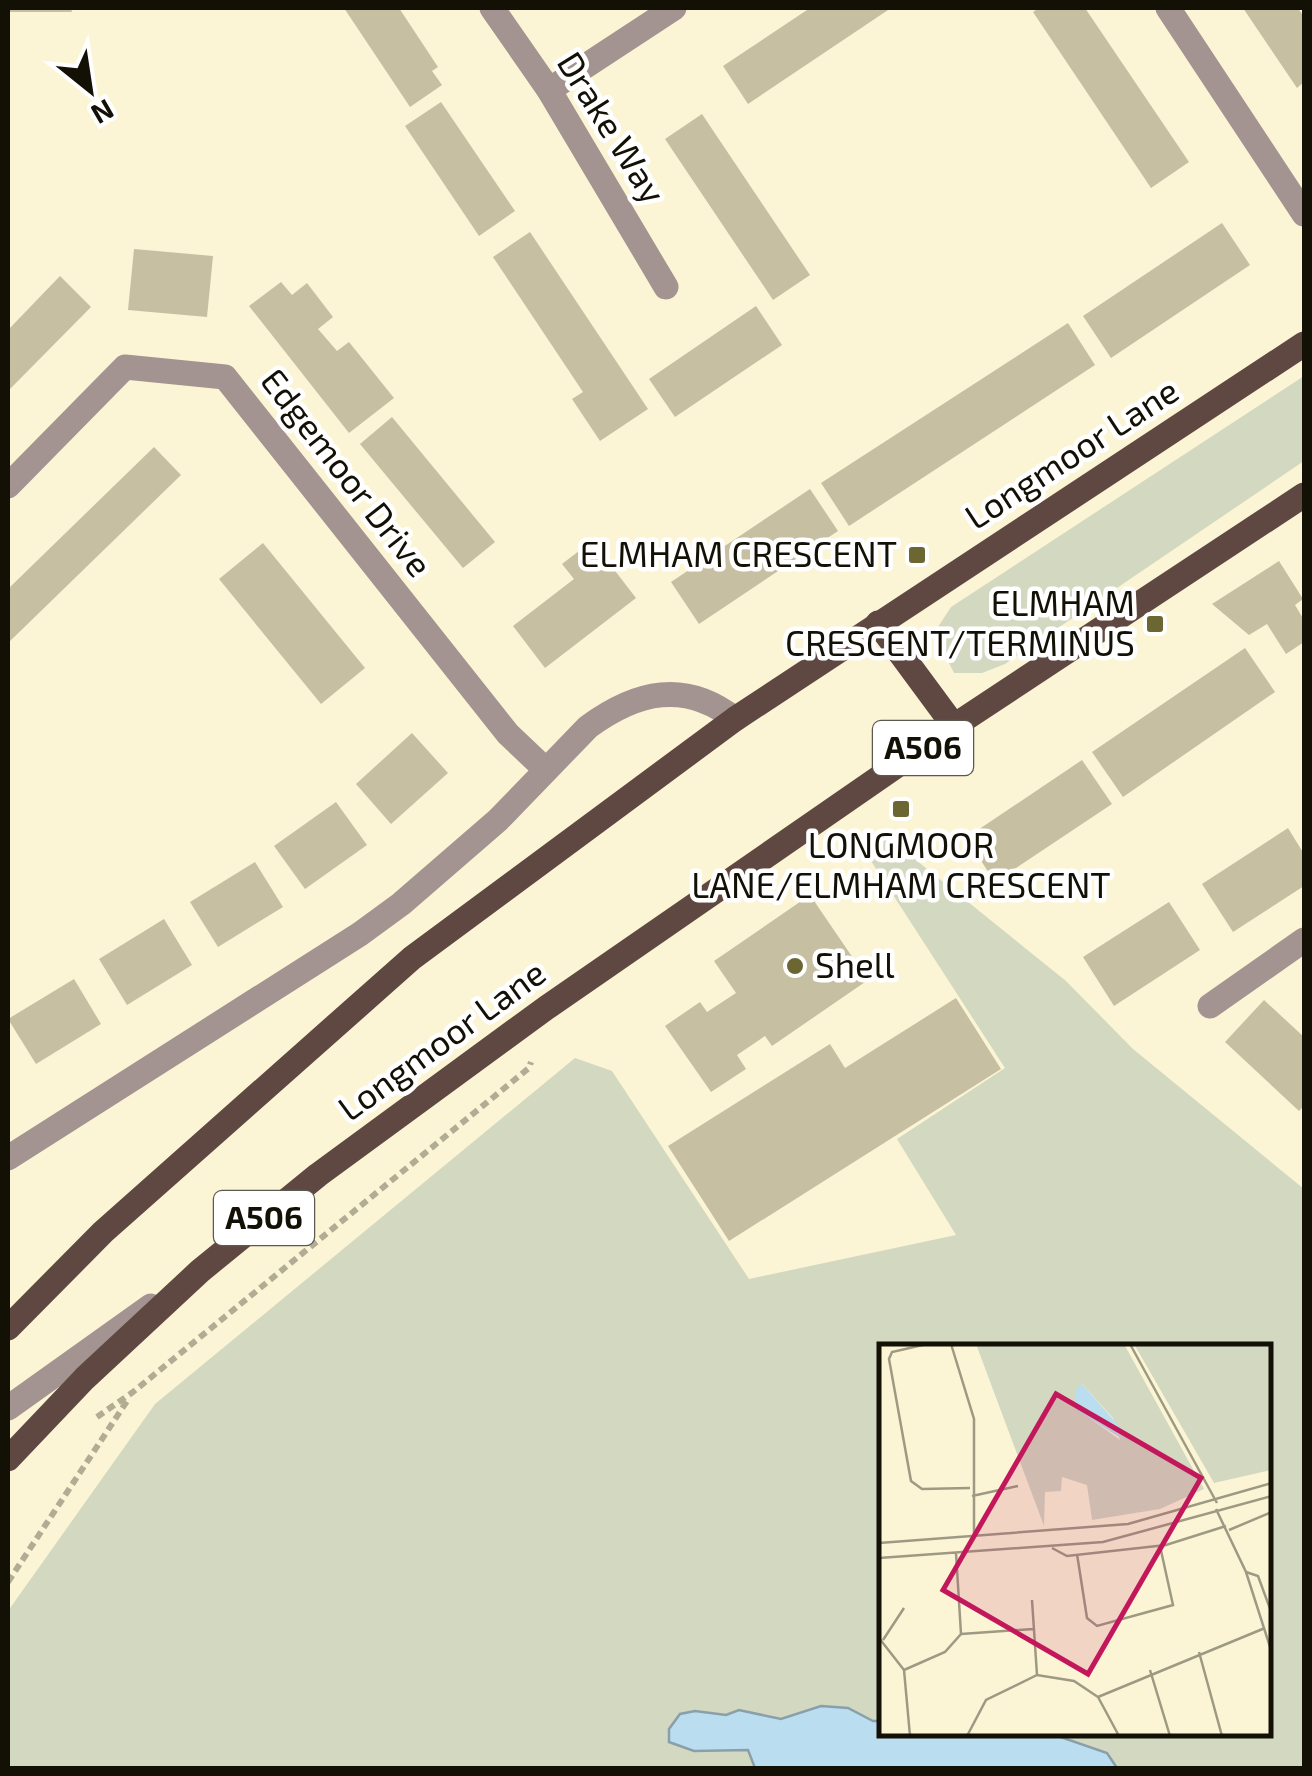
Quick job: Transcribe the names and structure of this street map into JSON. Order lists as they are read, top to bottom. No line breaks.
{"streets":{"main road":["Longmoor Lane","A506"],"street":["Drake Way","Edgemoor Drive"]},"places":{"transit":["ELMHAM CRESCENT","ELMHAM CRESCENT/TERMINUS","LONGMOOR LANE/ELMHAM CRESCENT"],"other":["Shell"]},"north":"bottom right"}
